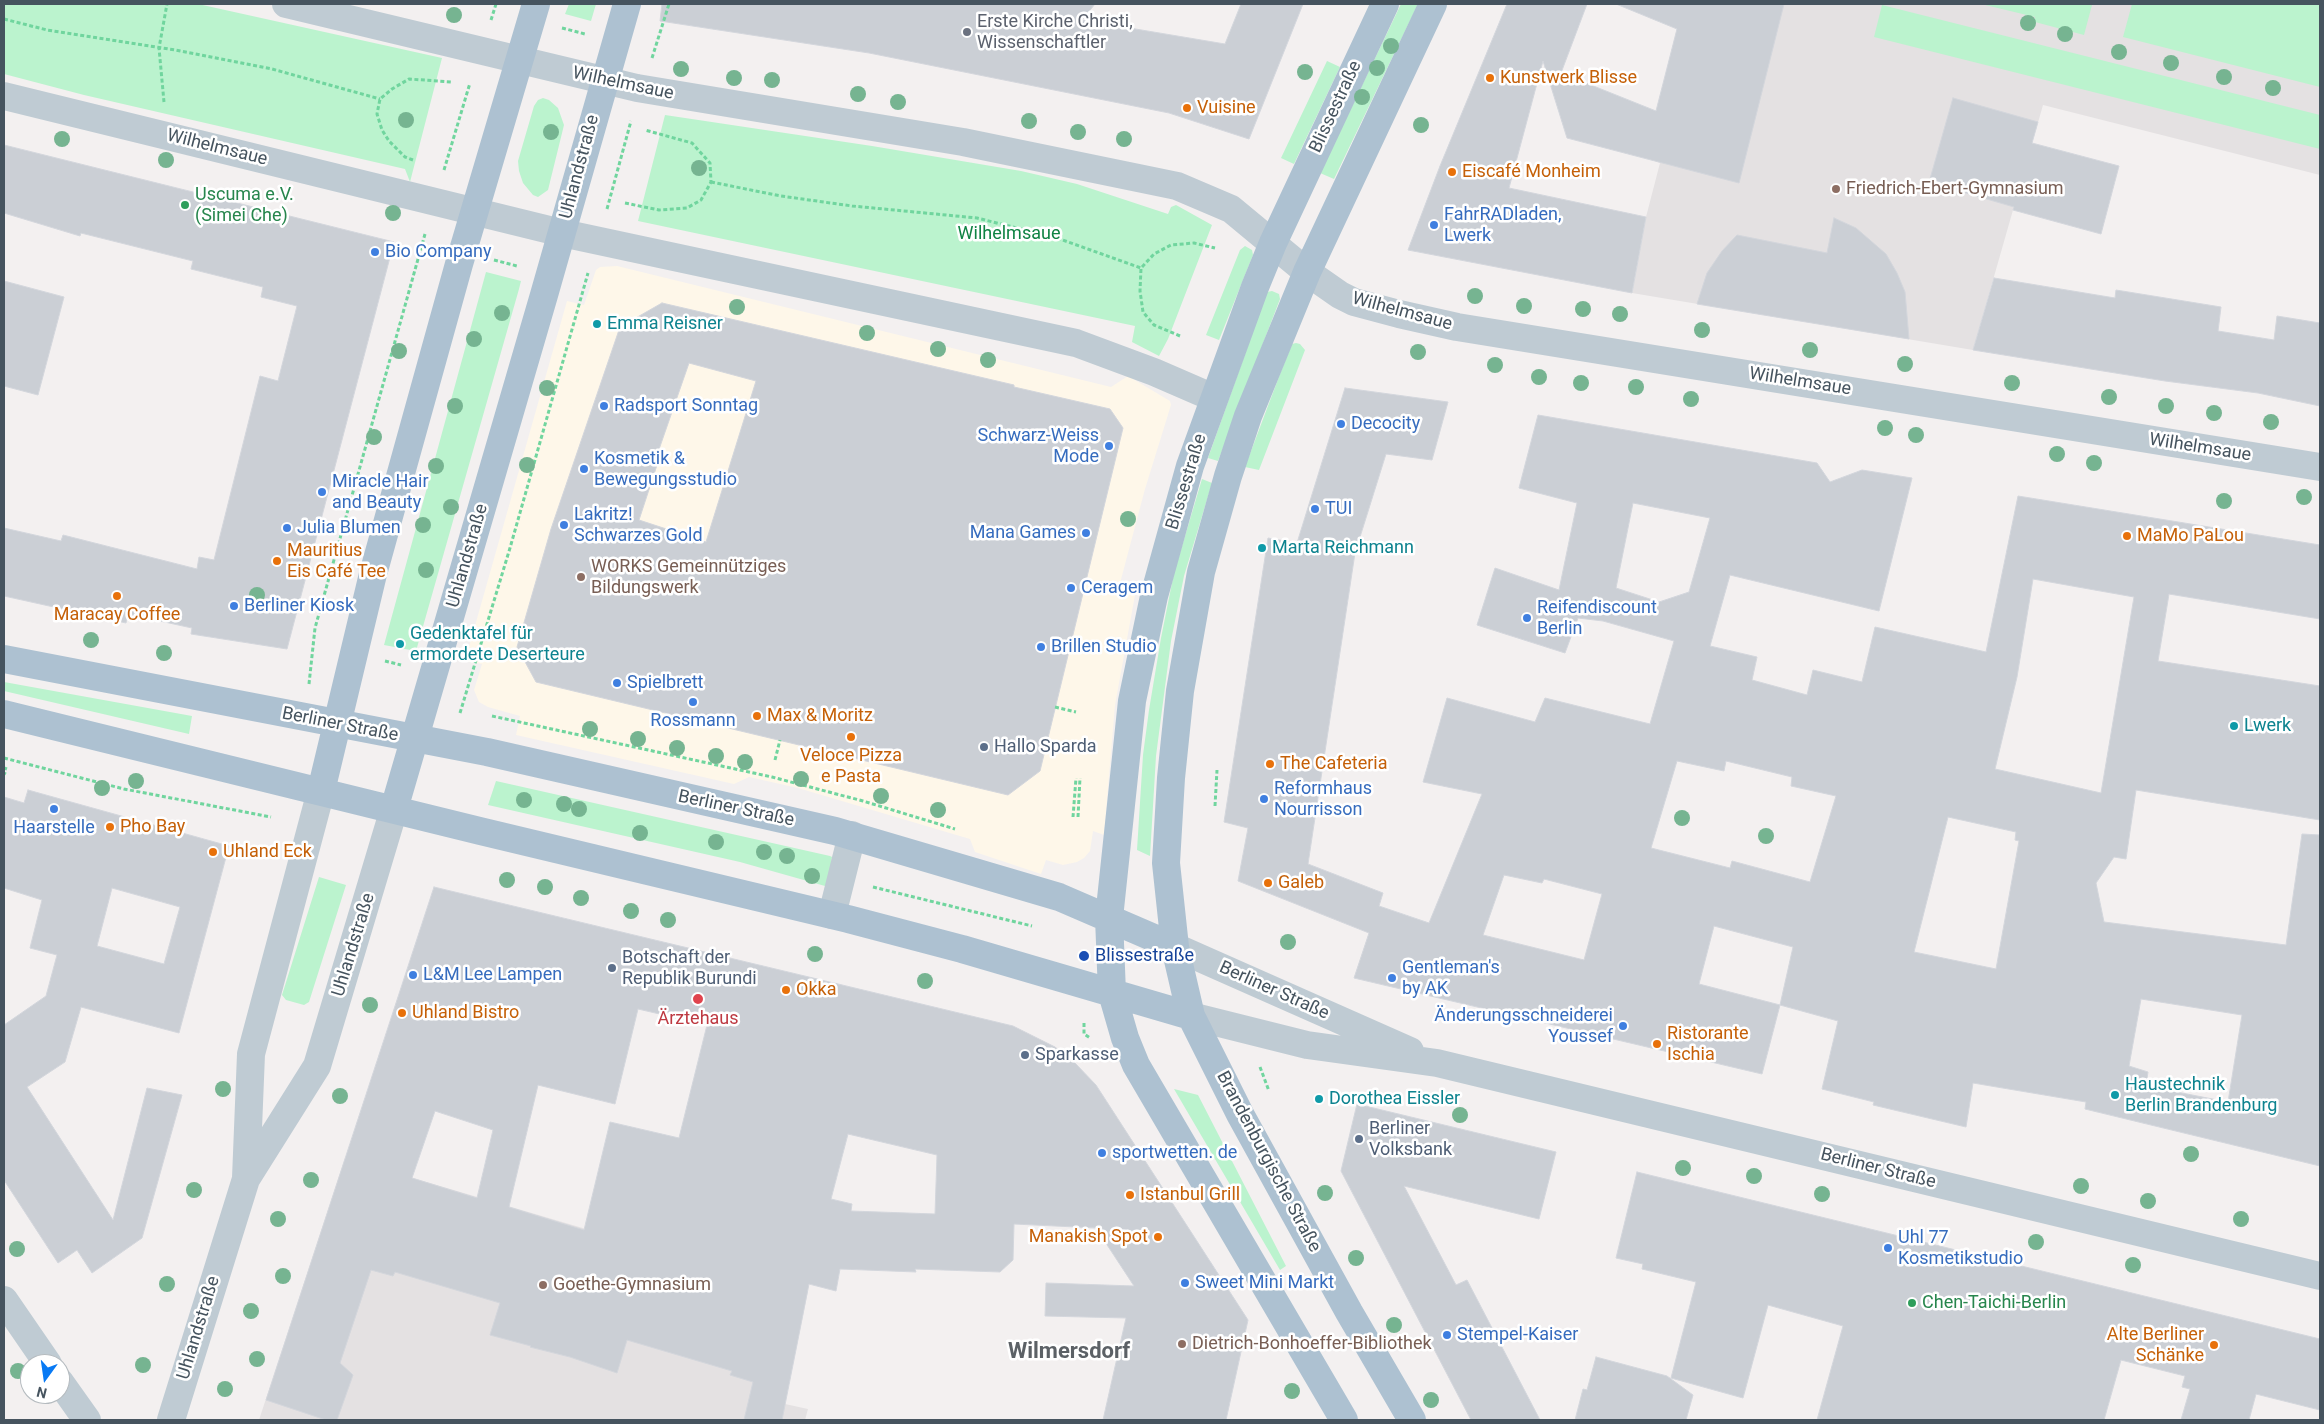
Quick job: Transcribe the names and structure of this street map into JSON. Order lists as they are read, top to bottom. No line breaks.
{"streets":{"main road":["Blissestraße","Uhlandstraße","Berliner Straße","Brandenburgische Straße"],"street":["Wilhelmsaue"]},"crossings":[["Wilhelmsaue","Blissestraße"],["Wilhelmsaue","Uhlandstraße"],["Blissestraße","Berliner Straße"],["Uhlandstraße","Berliner Straße"],["Berliner Straße","Brandenburgische Straße"]],"districts":["Wilmersdorf"],"parks":["Wilhelmsaue"],"places":["Erste Kirche Christi, Wissenschaftler","Kunstwerk Blisse","Vuisine","Eiscafé Monheim","Friedrich-Ebert-Gymnasium","Uscuma e.V. (Simei Che)","FahrRADladen, Lwerk","Bio Company","Emma Reisner","Radsport Sonntag","Decocity","Schwarz-Weiss Mode","Kosmetik & Bewegungsstudio","Miracle Hair and Beauty","TUI","Lakritz! Schwarzes Gold","Julia Blumen","Mana Games","MaMo PaLou","Marta Reichmann","Mauritius Eis Café Tee","WORKS Gemeinnütziges Bildungswerk","Ceragem","Maracay Coffee","Berliner Kiosk","Reifendiscount Berlin","Gedenktafel für ermordete Deserteure","Brillen Studio","Spielbrett","Rossmann","Max & Moritz","Lwerk","Veloce Pizza e Pasta","Hallo Sparda","The Cafeteria","Reformhaus Nourrisson","Haarstelle","Pho Bay","Uhland Eck","Galeb","Blissestraße","Botschaft der Republik Burundi","L&M Lee Lampen","Gentleman's by AK","Okka","Ärztehaus","Uhland Bistro","Änderungsschneiderei Youssef","Ristorante Ischia","Sparkasse","Haustechnik Berlin Brandenburg","Dorothea Eissler","Berliner Volksbank","sportwetten. de","Istanbul Grill","Manakish Spot","Uhl 77 Kosmetikstudio","Sweet Mini Markt","Goethe-Gymnasium","Chen-Taichi-Berlin","Stempel-Kaiser","Dietrich-Bonhoeffer-Bibliothek","Alte Berliner Schänke"],"north":"bottom"}
